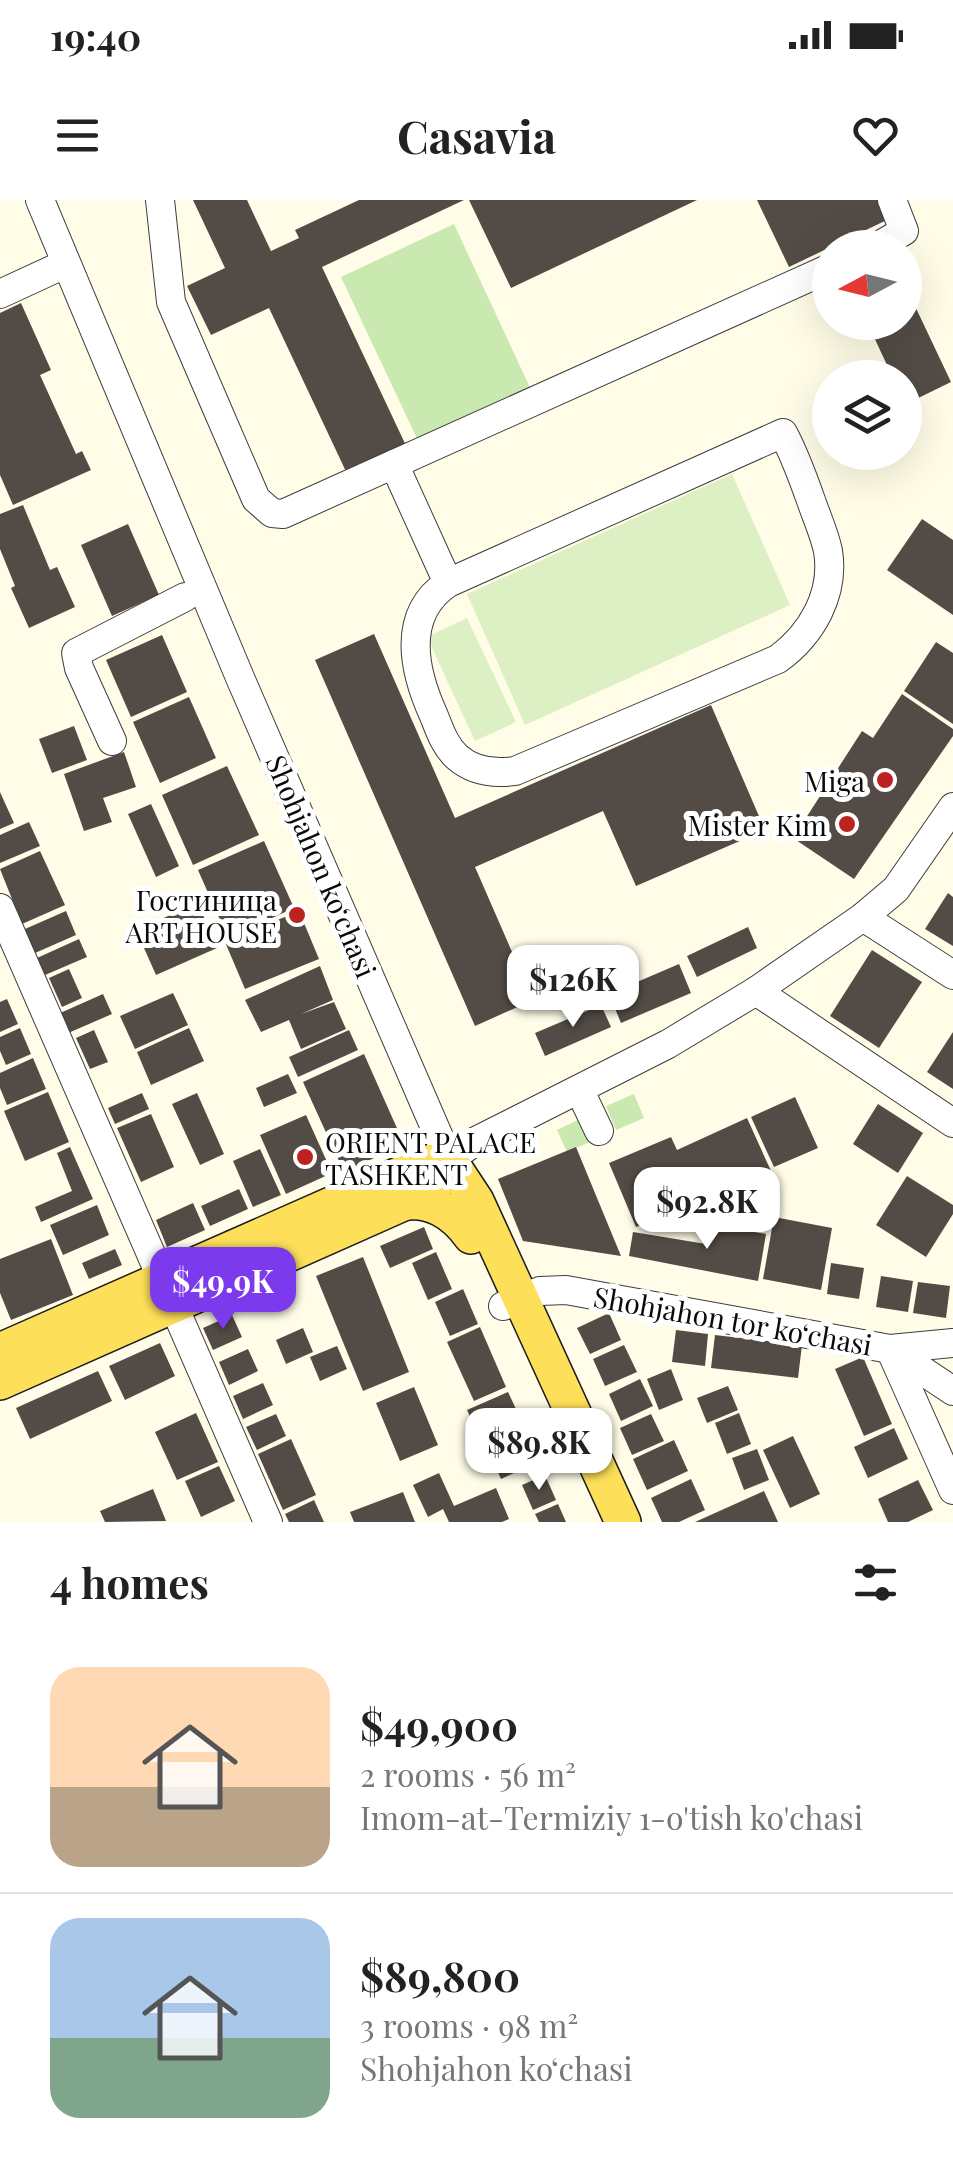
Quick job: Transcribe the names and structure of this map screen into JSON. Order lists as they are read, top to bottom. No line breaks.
{"streets":{"main road":["Shohjahon koʻchasi"],"street":["Shohjahon tor koʻchasi"]},"crossings":[["Shohjahon koʻchasi","Shohjahon tor koʻchasi"]],"places":["Miga","Mister Kim","Гостиница ART HOUSE","ORIENT PALACE TASHKENT"],"north":"left","page":{"status":"19:40","header":"Casavia","price":["$126K","$92.8K","$49.9K","$89.8K"],"heading":"4 homes","list":[{"name":"$49,900","note":"2 rooms · 56 m² · Imom-at-Termiziy 1-o'tish ko'chasi"},{"name":"$89,800","note":"3 rooms · 98 m² · Shohjahon koʻchasi"}]}}
